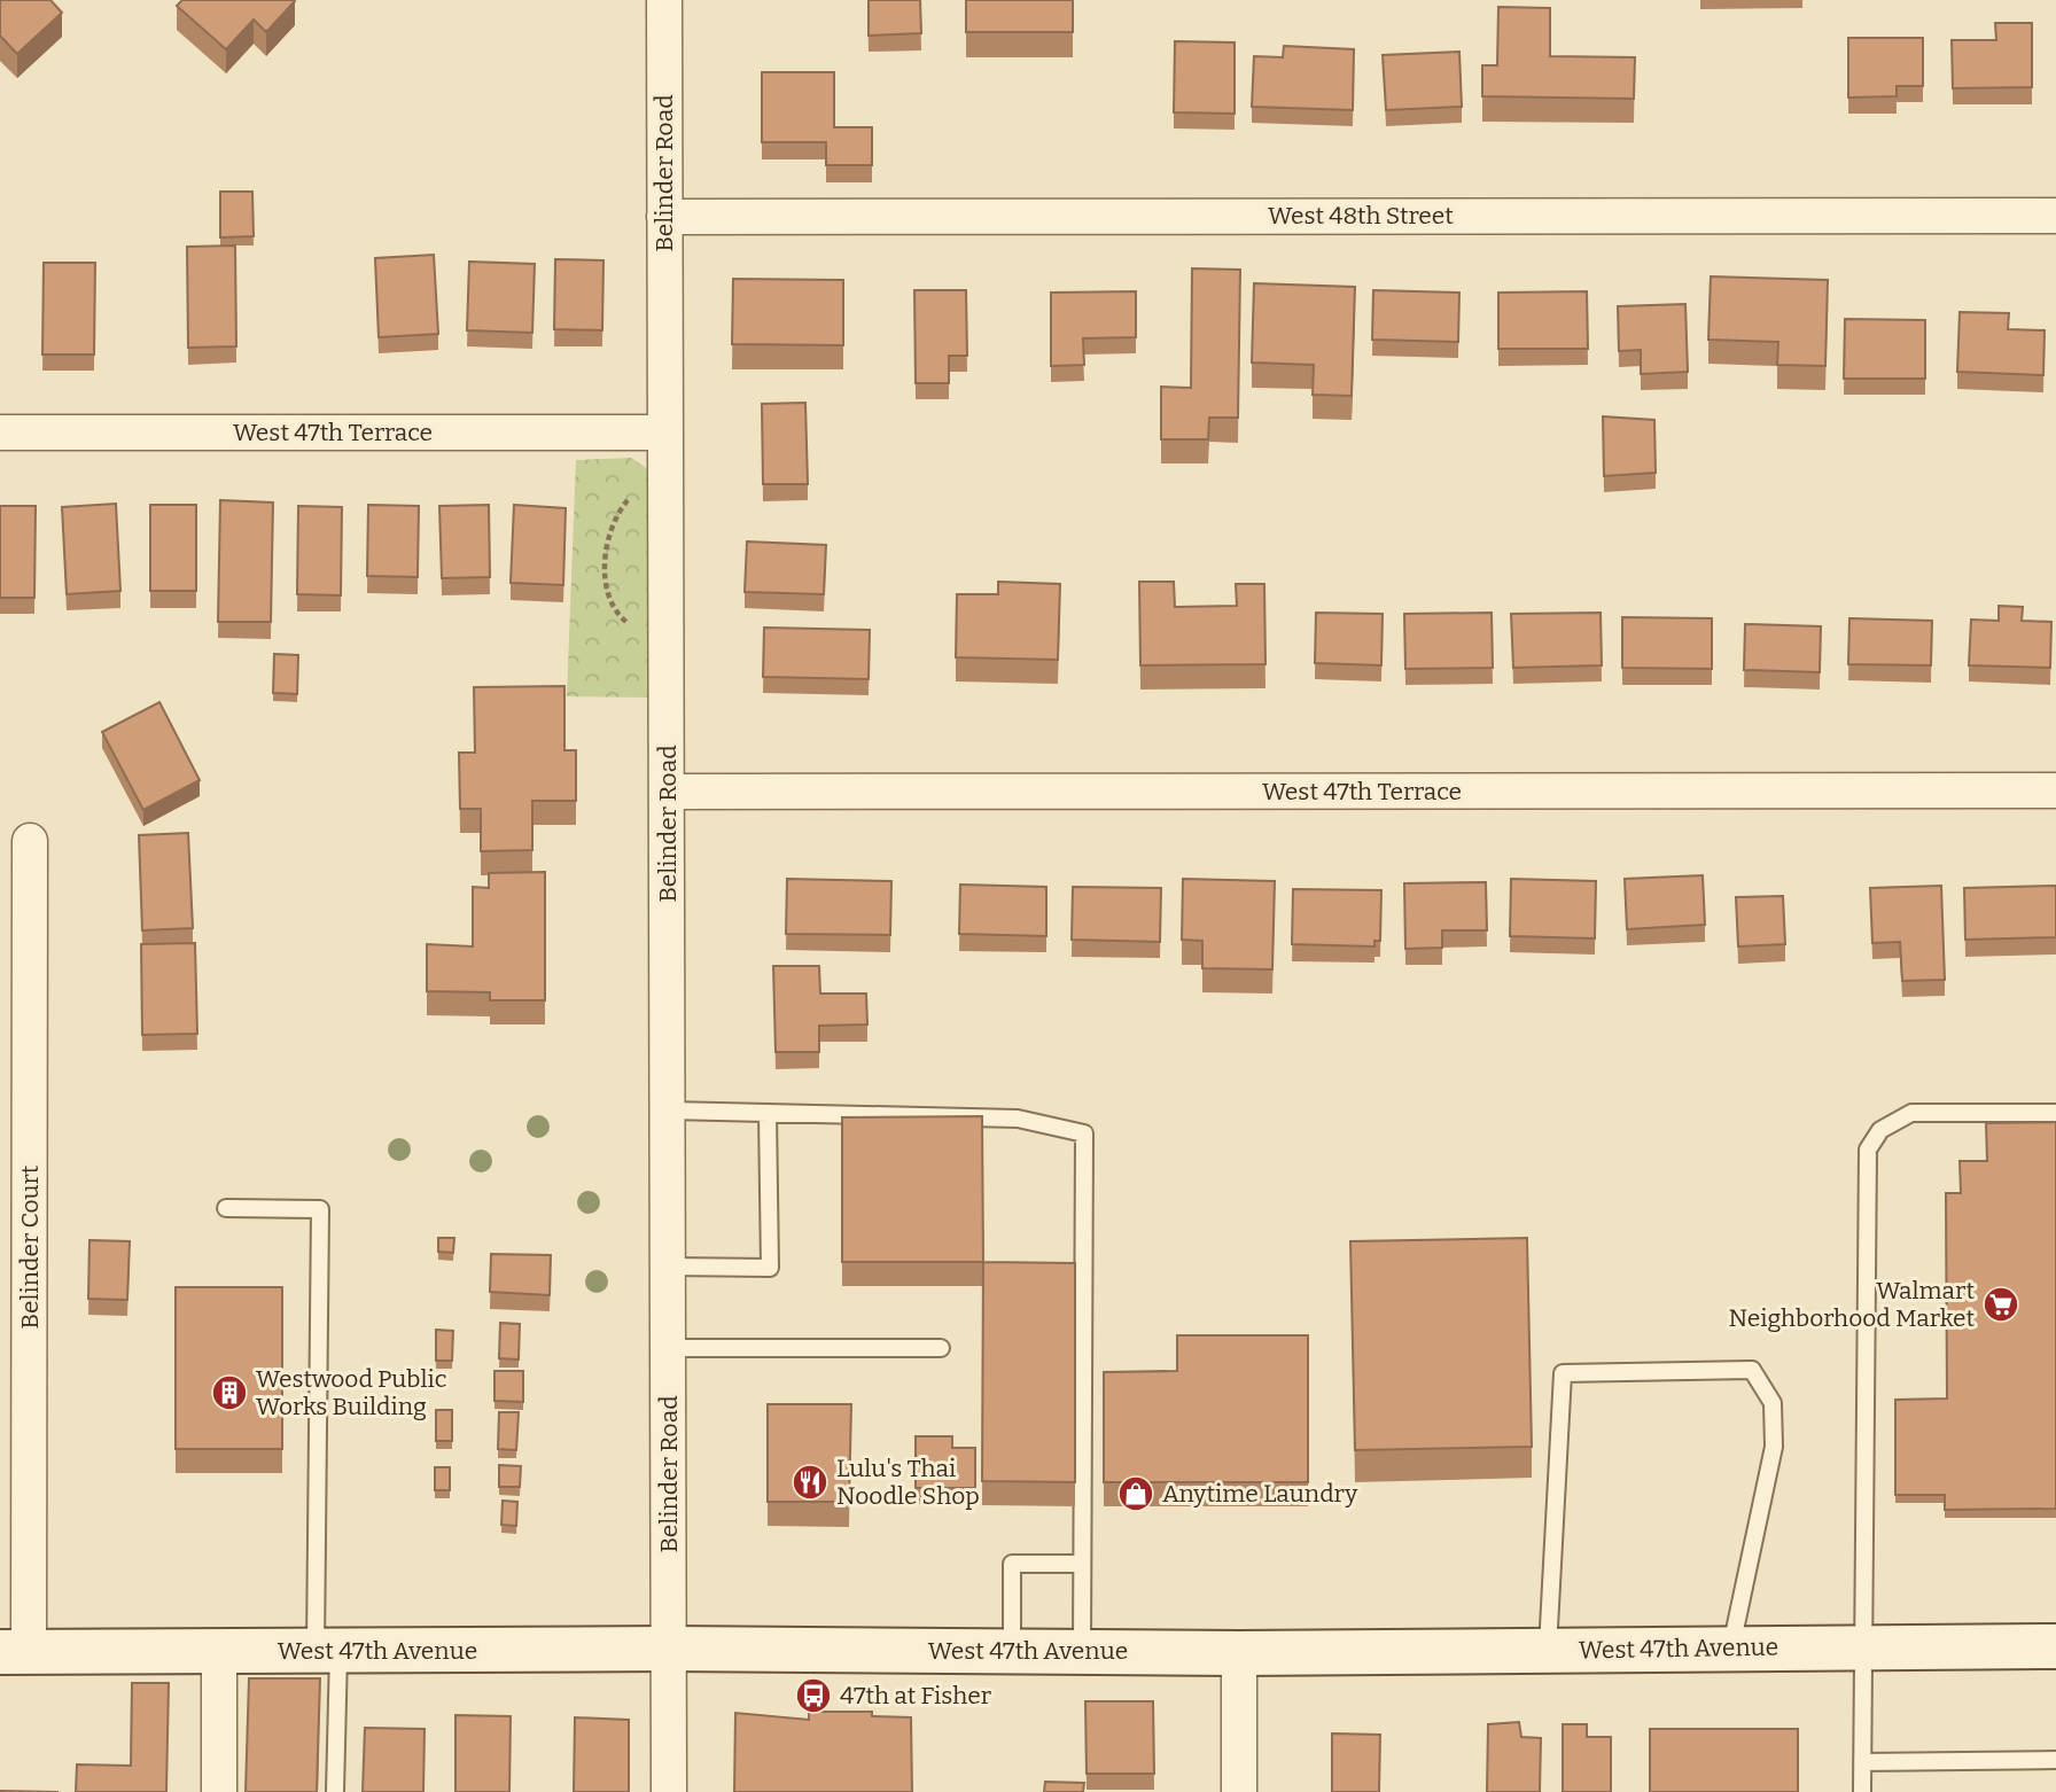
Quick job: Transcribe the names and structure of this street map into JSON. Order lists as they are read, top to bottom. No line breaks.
{"streets":{"street":["Belinder Road","West 48th Street","West 47th Terrace","Belinder Court","West 47th Avenue"]},"crossings":[["Belinder Road","West 48th Street"],["Belinder Road","West 47th Terrace"],["Belinder Road","West 47th Avenue"],["Belinder Court","West 47th Avenue"]],"places":{"supermarket":["Walmart Neighborhood Market"],"building":["Westwood Public Works Building"],"restaurant":["Lulu's Thai Noodle Shop"],"shop":["Anytime Laundry"],"bus stop":["47th at Fisher"]}}
